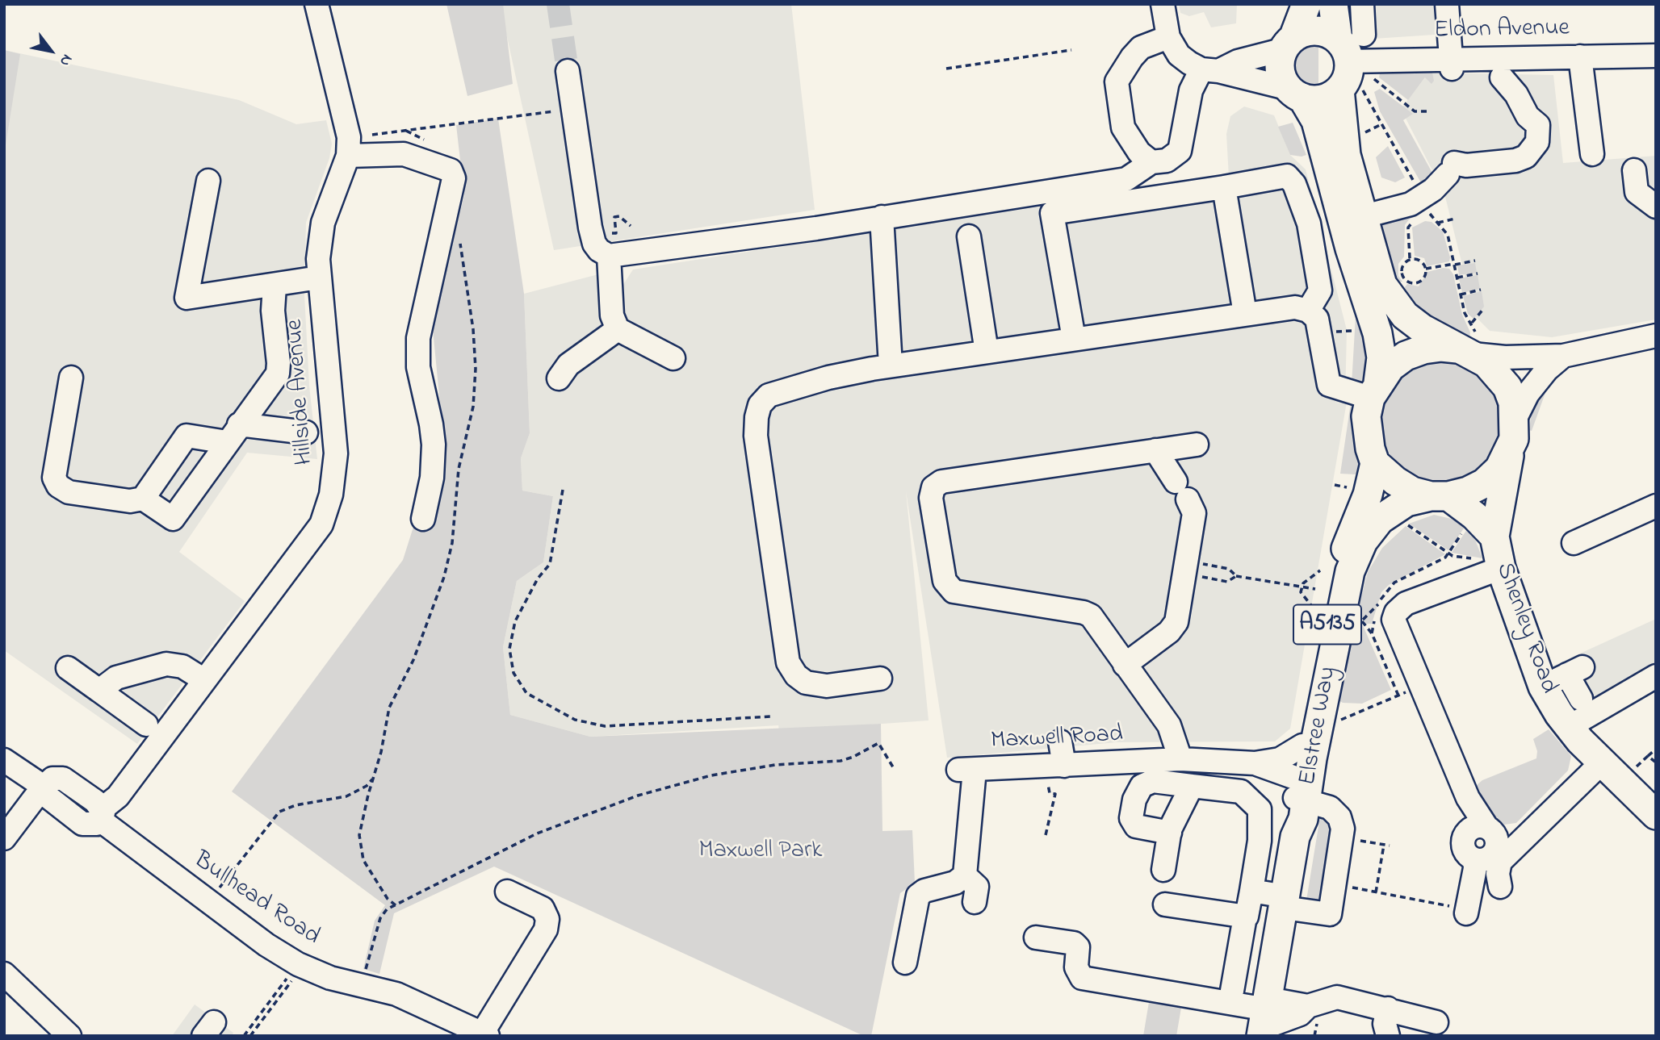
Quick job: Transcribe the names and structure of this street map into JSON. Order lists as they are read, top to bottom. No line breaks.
{"streets":{"main road":["A5135","Shenley Road","Elstree Way"],"street":["Eldon Avenue","Hillside Avenue","Maxwell Road","Bullhead Road"]},"crossings":[["Hillside Avenue","Bullhead Road"],["Shenley Road","Elstree Way"],["Elstree Way","Maxwell Road"]],"parks":["Maxwell Park"],"north":"bottom right"}
